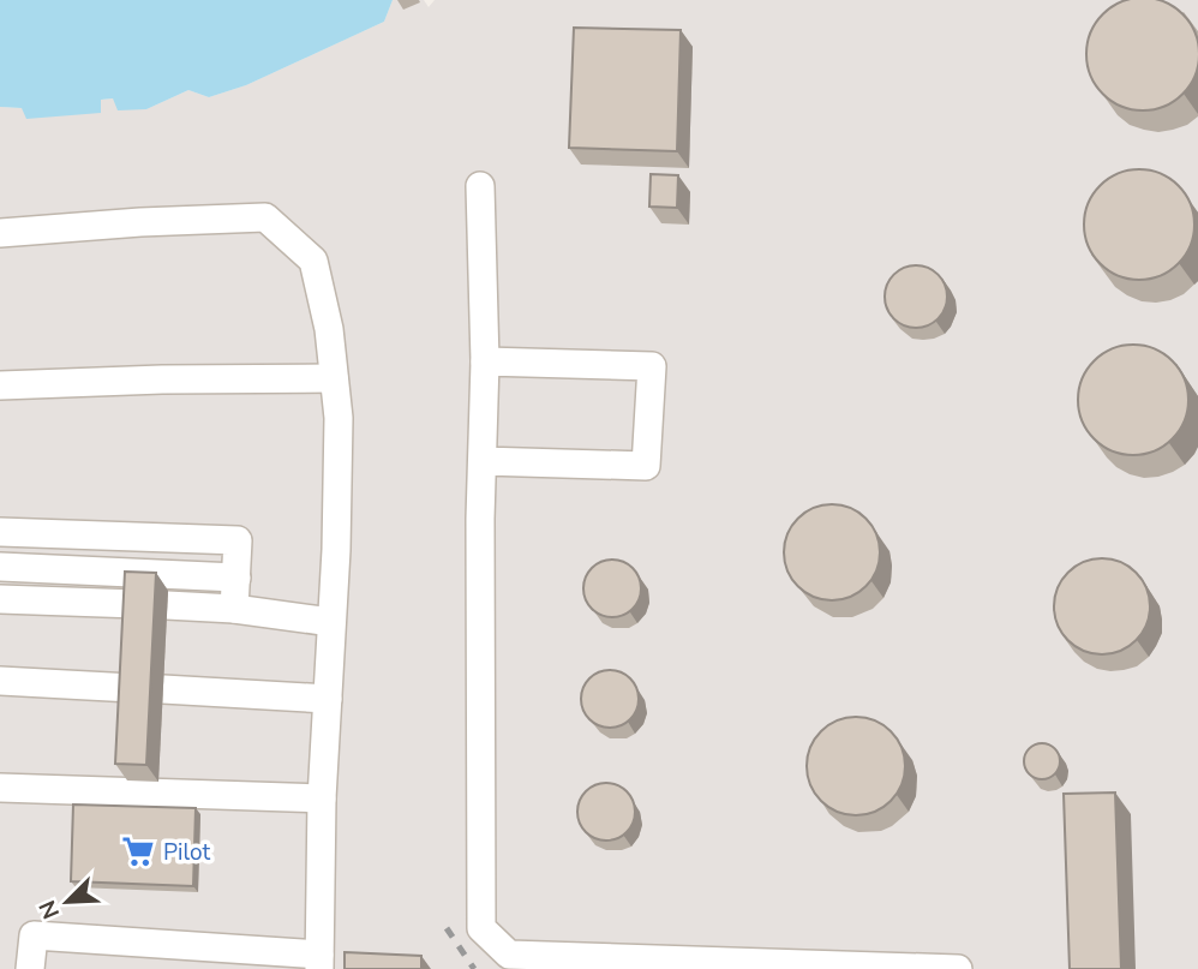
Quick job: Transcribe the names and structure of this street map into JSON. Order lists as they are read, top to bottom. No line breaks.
{"places":{"supermarket":["Pilot"]},"north":"bottom left"}
